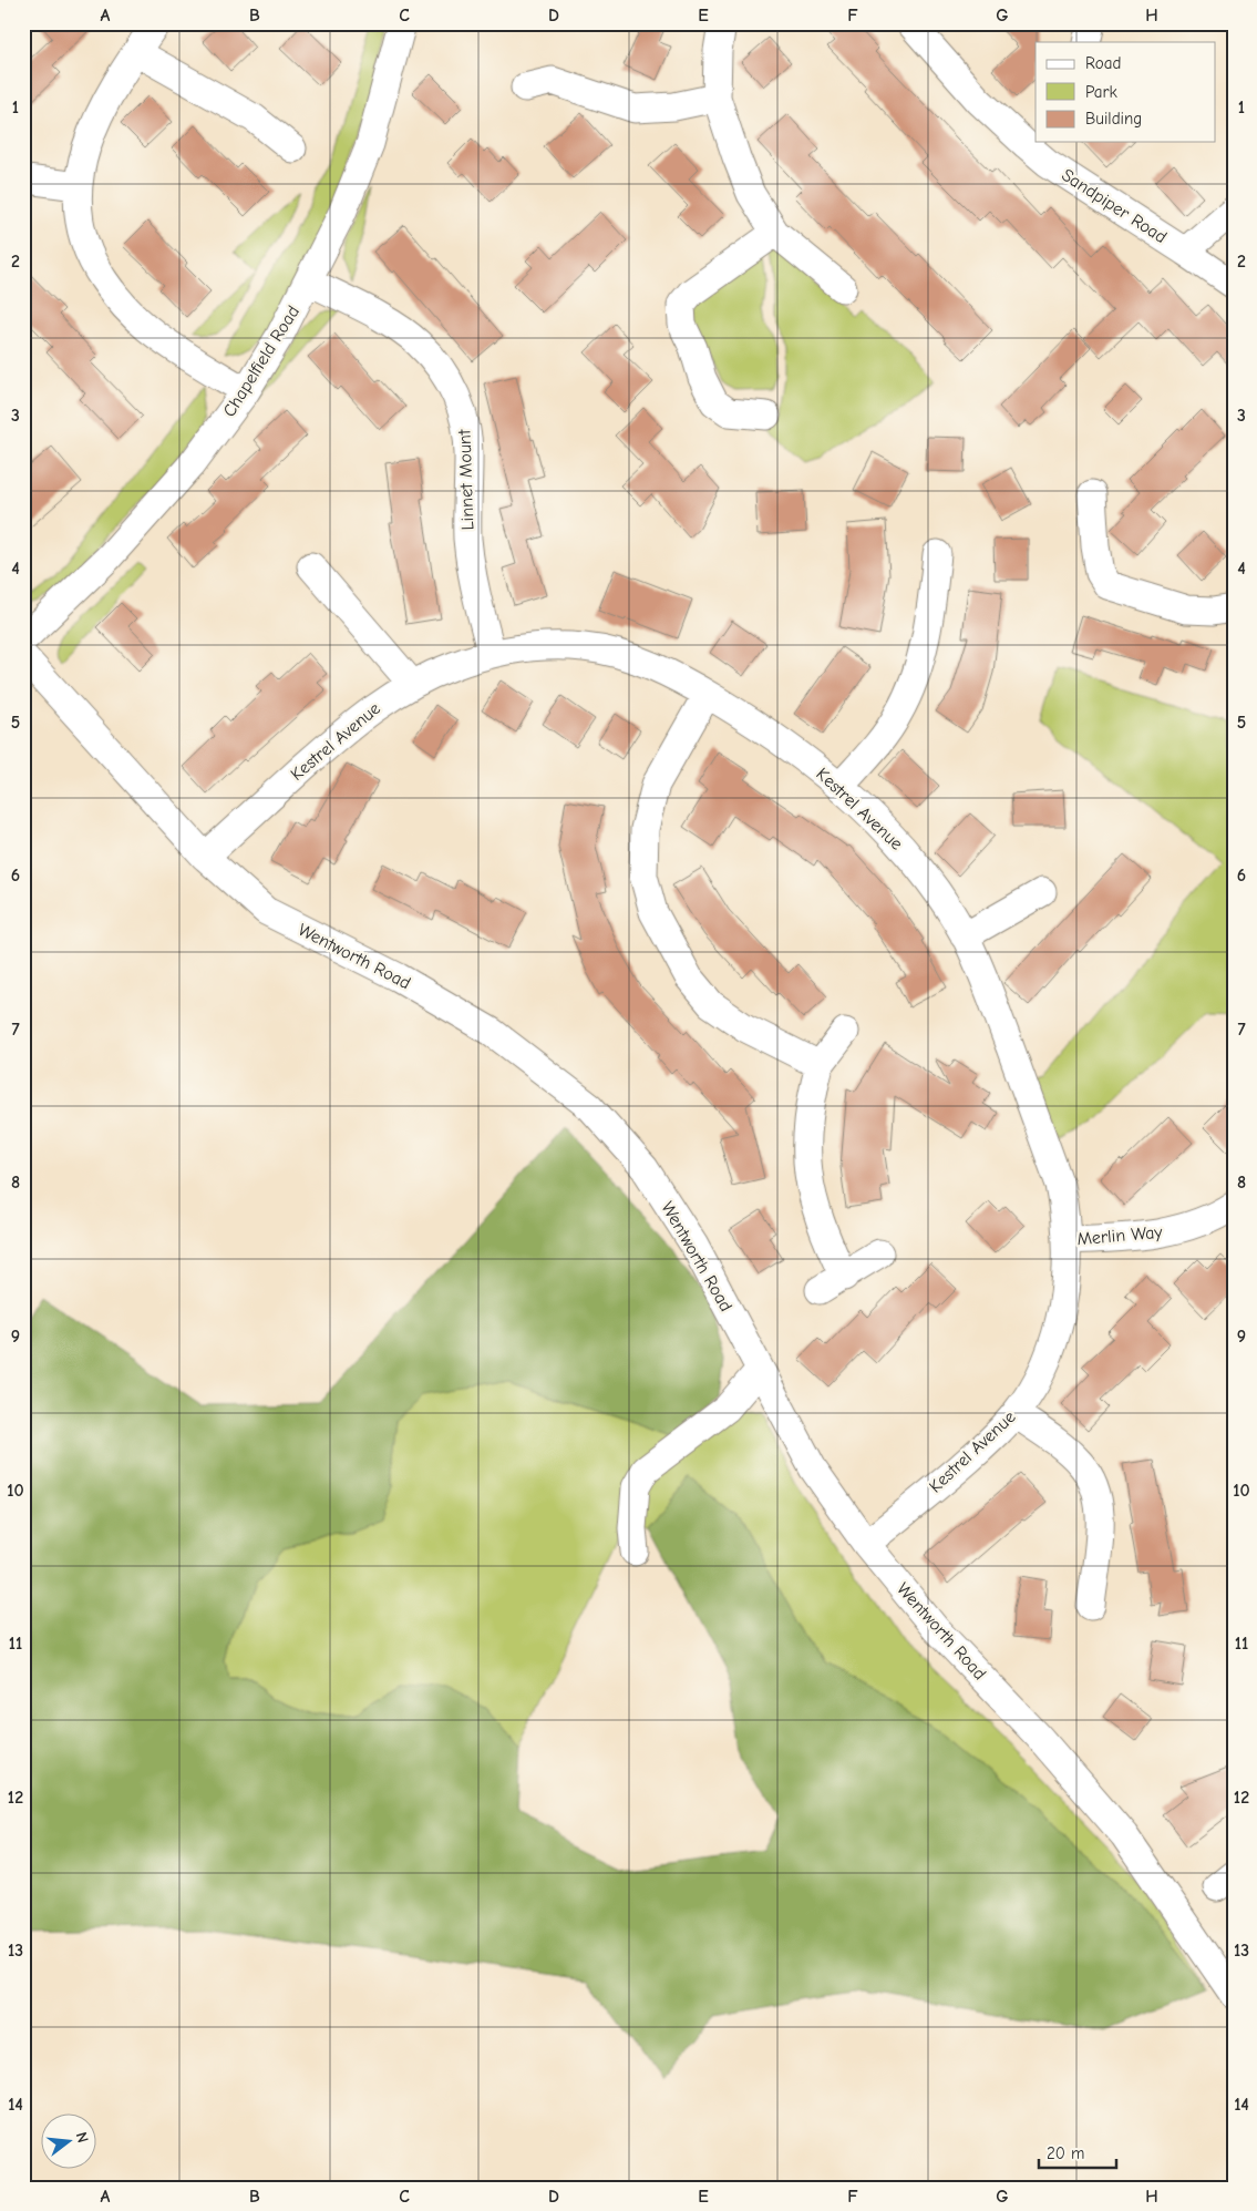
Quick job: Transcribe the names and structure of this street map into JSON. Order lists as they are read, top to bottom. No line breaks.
{"streets":{"street":["Sandpiper Road","Chapelfield Road","Linnet Mount","Kestrel Avenue","Wentworth Road","Merlin Way"]},"crossings":[["Chapelfield Road","Linnet Mount"],["Linnet Mount","Kestrel Avenue"],["Kestrel Avenue","Wentworth Road"],["Kestrel Avenue","Merlin Way"]],"legend":["Road","Park","Building"],"scale_bar":"20 m","north":"right","grid":{"columns":["A","B","C","D","E","F","G","H"],"rows":["1","2","3","4","5","6","7","8","9","10","11","12","13","14"]}}
